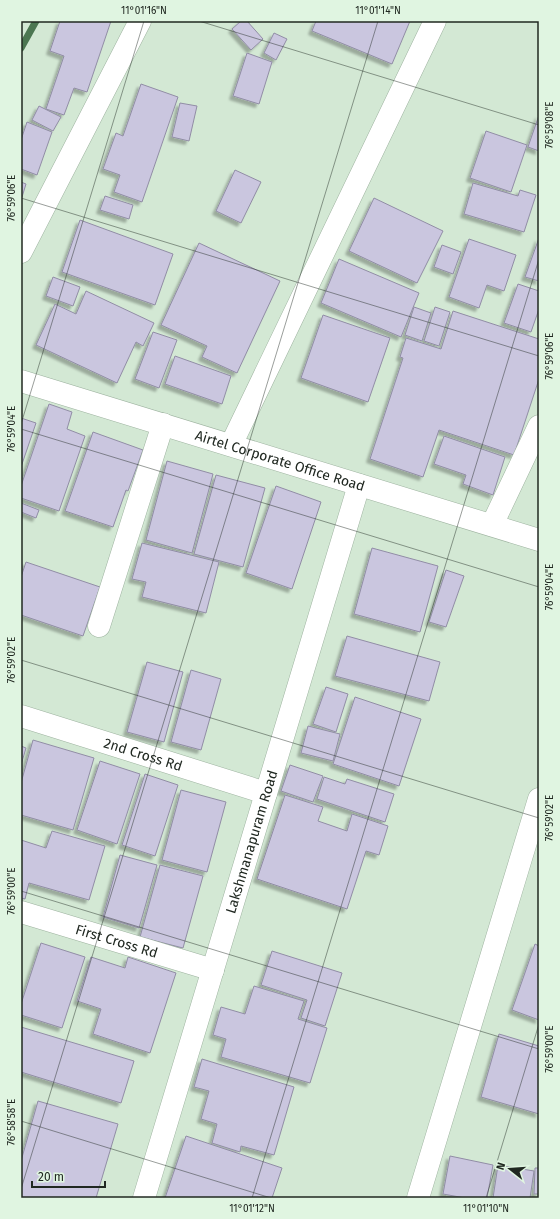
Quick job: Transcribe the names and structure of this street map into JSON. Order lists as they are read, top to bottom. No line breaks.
{"streets":{"street":["Airtel Corporate Office Road","2nd Cross Rd","Lakshmanapuram Road","First Cross Rd"]},"crossings":[["Airtel Corporate Office Road","Lakshmanapuram Road"],["2nd Cross Rd","Lakshmanapuram Road"],["Lakshmanapuram Road","First Cross Rd"]],"scale_bar":"20 m","north":"left","coordinates":["11°01'16\"N","11°01'14\"N","76°59'08\"E","76°59'06\"E","76°59'04\"E","76°59'02\"E","76°59'00\"E","76°58'58\"E","11°01'12\"N","11°01'10\"N"]}
